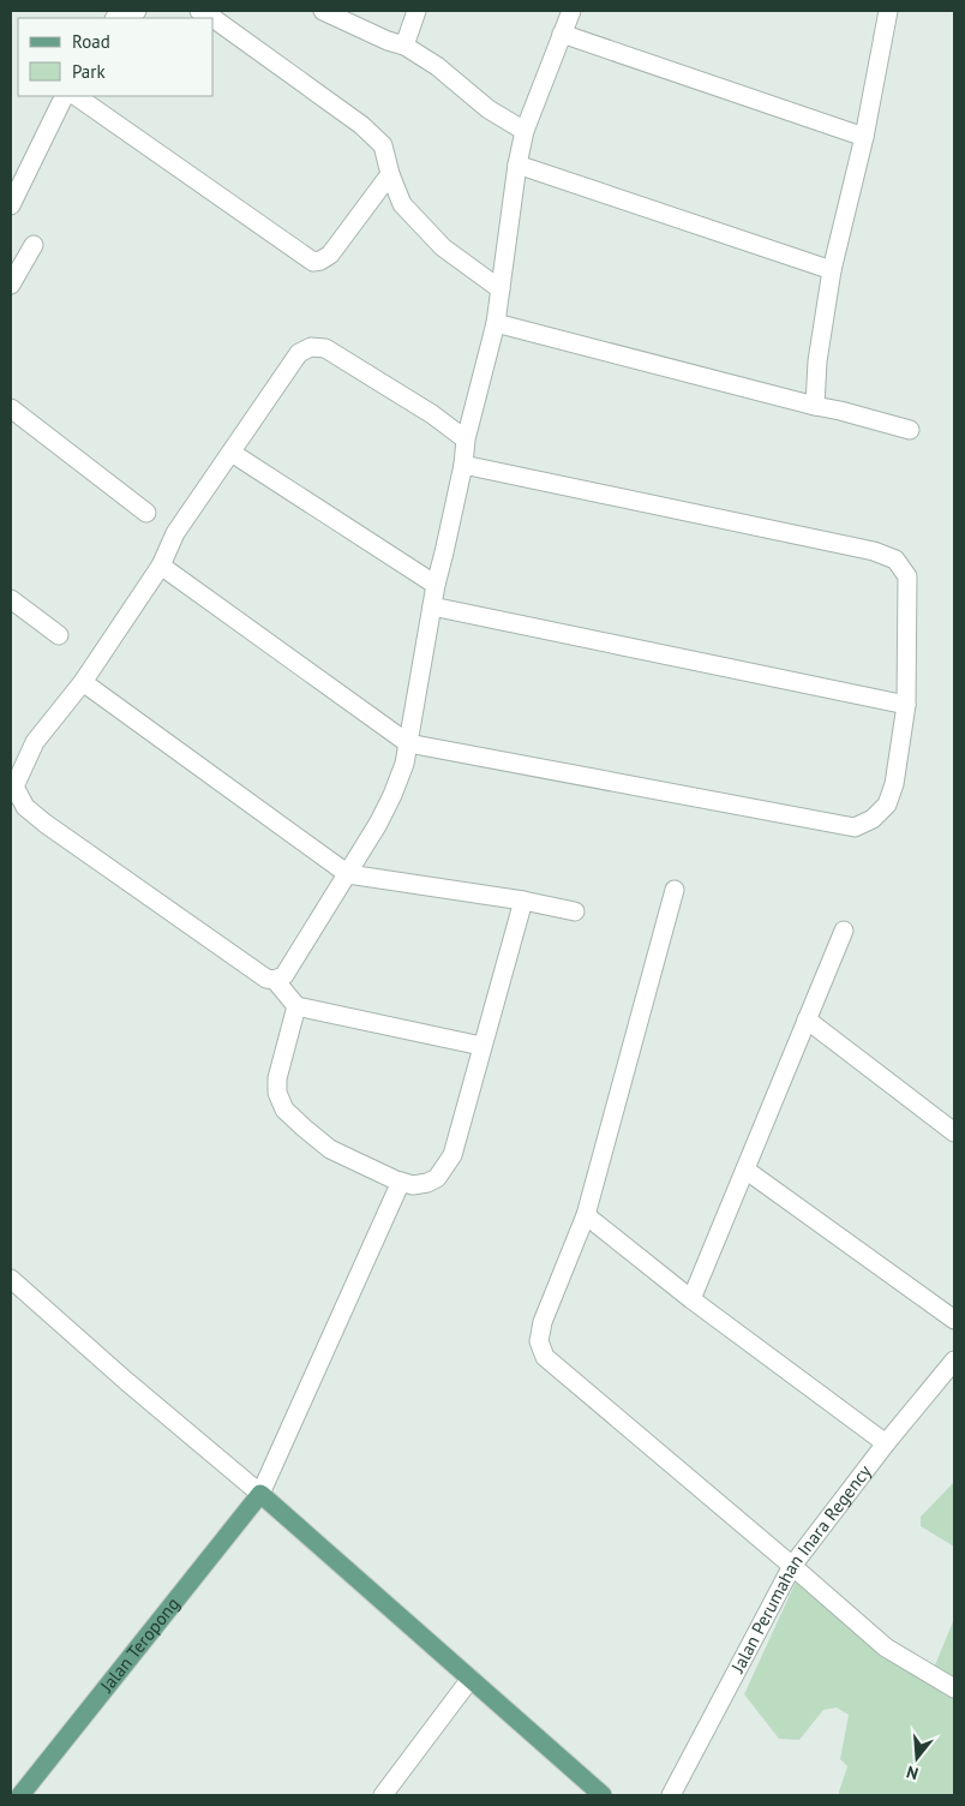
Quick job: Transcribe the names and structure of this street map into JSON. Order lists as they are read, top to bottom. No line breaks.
{"streets":{"main road":["Jalan Teropong"],"street":["Jalan Perumahan Inara Regency"]},"legend":["Road","Park"],"north":"bottom"}
